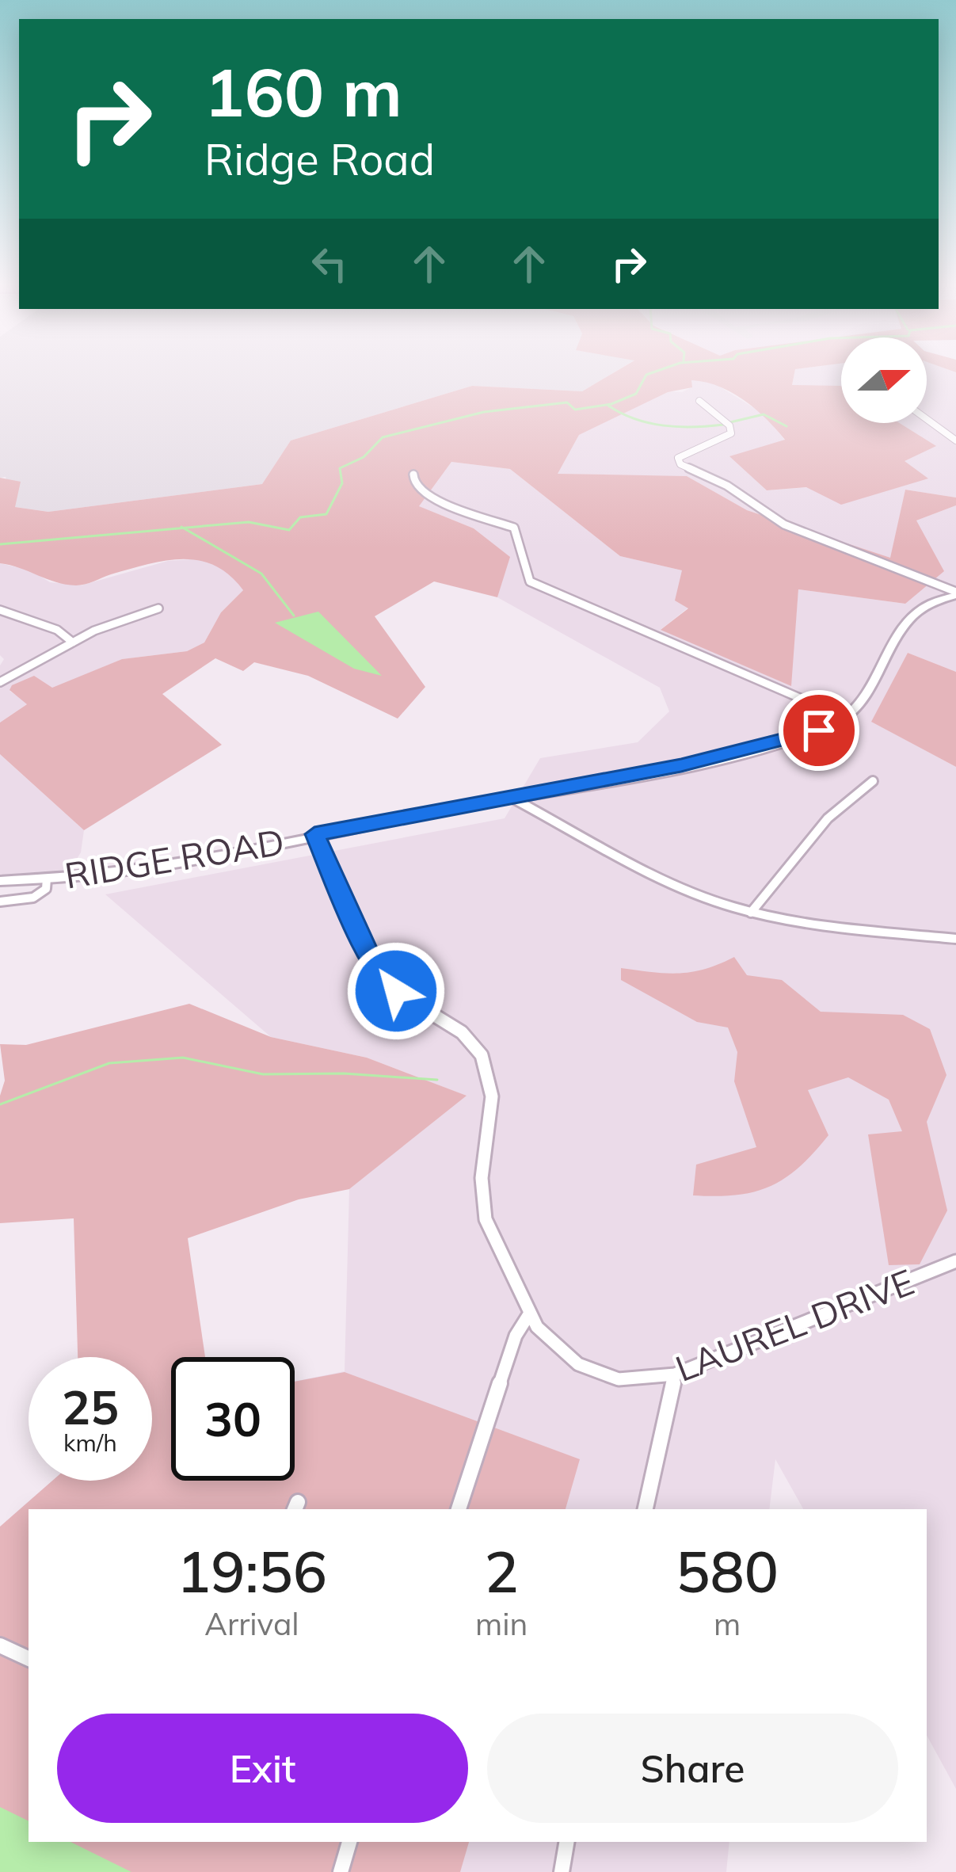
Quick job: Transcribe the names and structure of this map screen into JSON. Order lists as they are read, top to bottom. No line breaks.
{"streets":{"street":["RIDGE ROAD","LAUREL DRIVE"]},"crossings":[["RIDGE ROAD","LAUREL DRIVE"]],"north":"right","page":{"turn":["160 m","Ridge Road"],"speed":"25 km/h","limit":"30","eta":["19:56","Arrival","2","min","580","m"],"buttons":["Exit","Share"]}}
